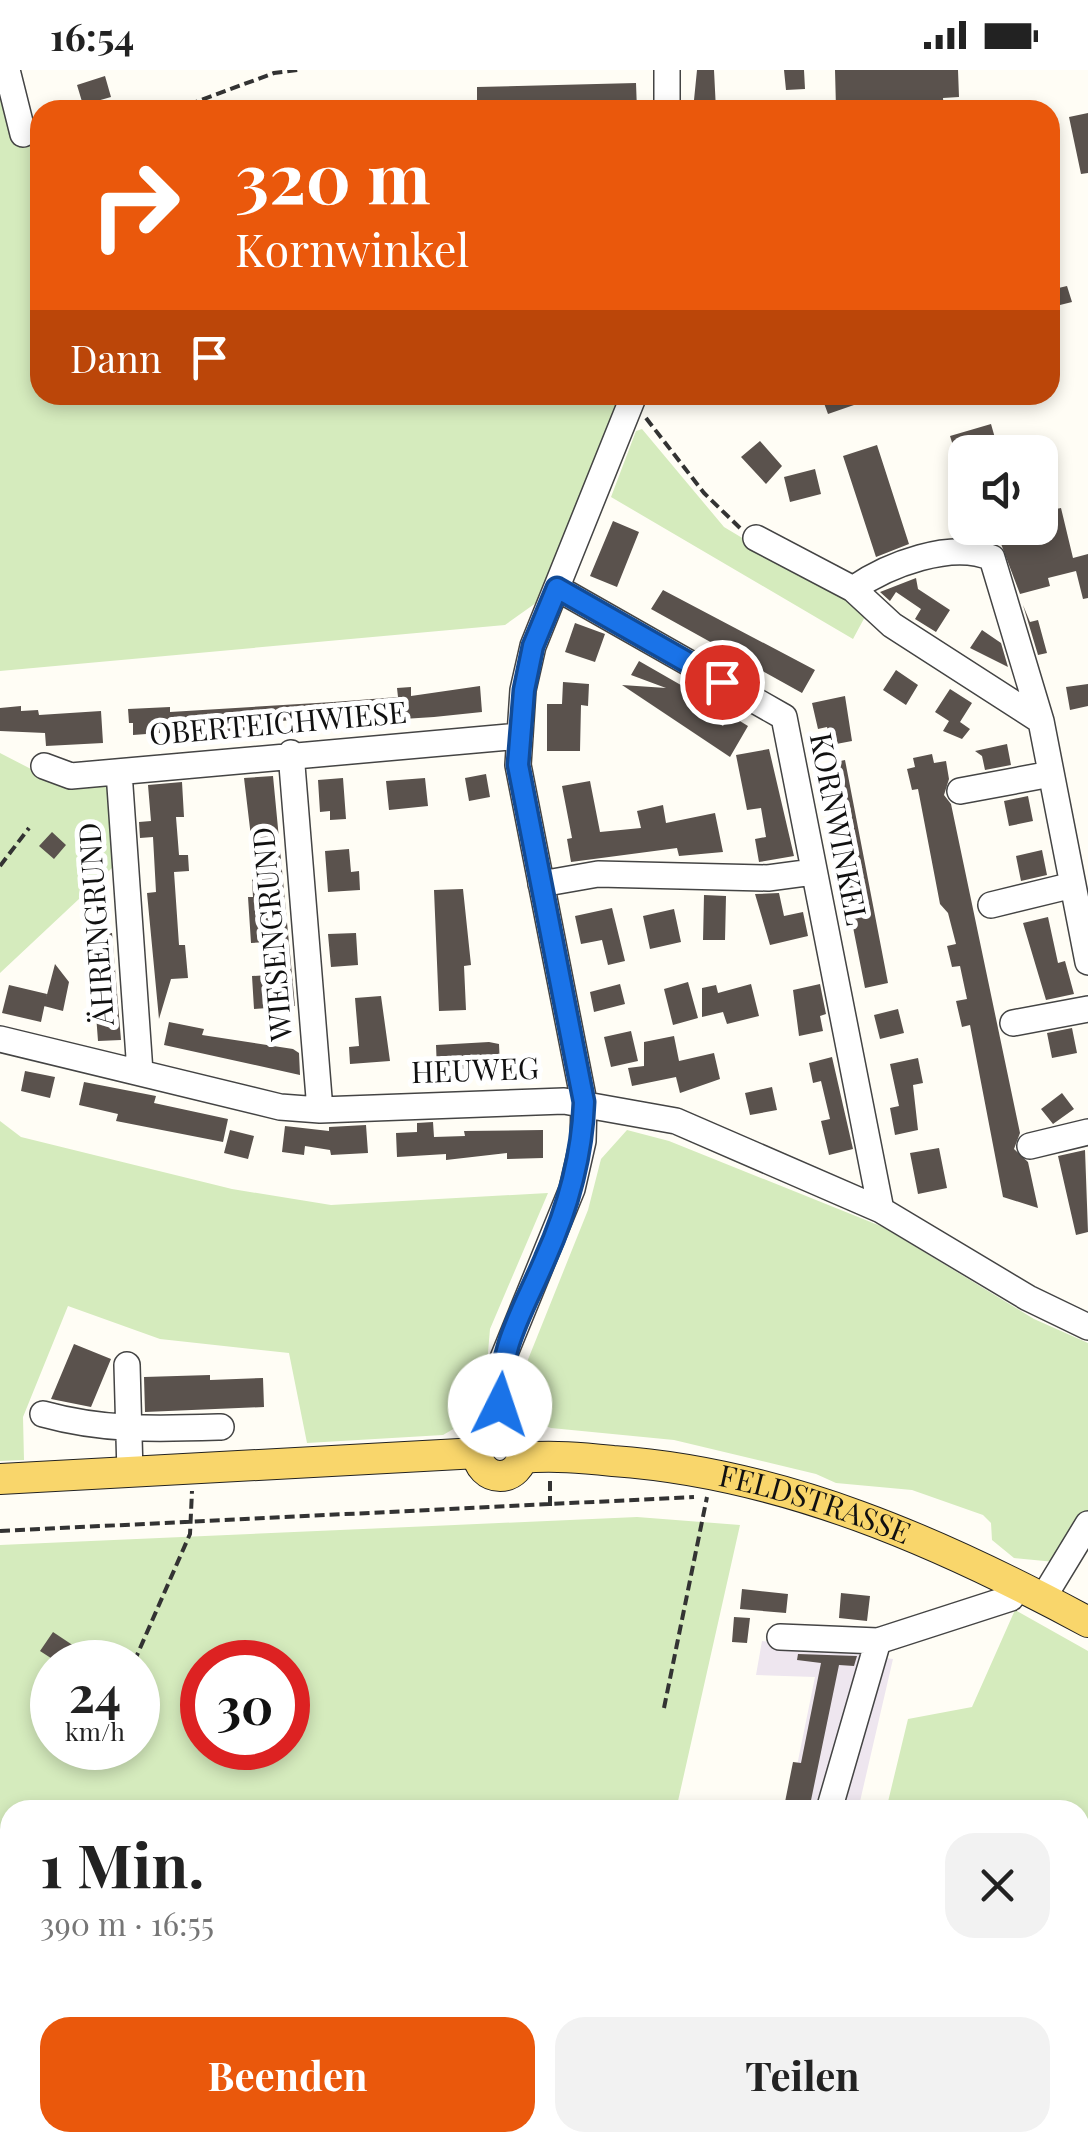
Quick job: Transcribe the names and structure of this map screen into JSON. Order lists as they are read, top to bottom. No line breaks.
{"streets":{"main road":["FELDSTRASSE"],"street":["OBERTEICHWIESE","KORNWINKEL","ÄHRENGRUND","WIESENGRUND","HEUWEG"]},"crossings":[["OBERTEICHWIESE","ÄHRENGRUND"],["OBERTEICHWIESE","WIESENGRUND"],["KORNWINKEL","HEUWEG"],["ÄHRENGRUND","HEUWEG"],["WIESENGRUND","HEUWEG"]],"page":{"status":"16:54","turn":["320 m","Kornwinkel"],"then":"Dann","speed":"24 km/h","limit":"30","heading":["1 Min.","390 m · 16:55"],"buttons":["Beenden","Teilen"]}}
